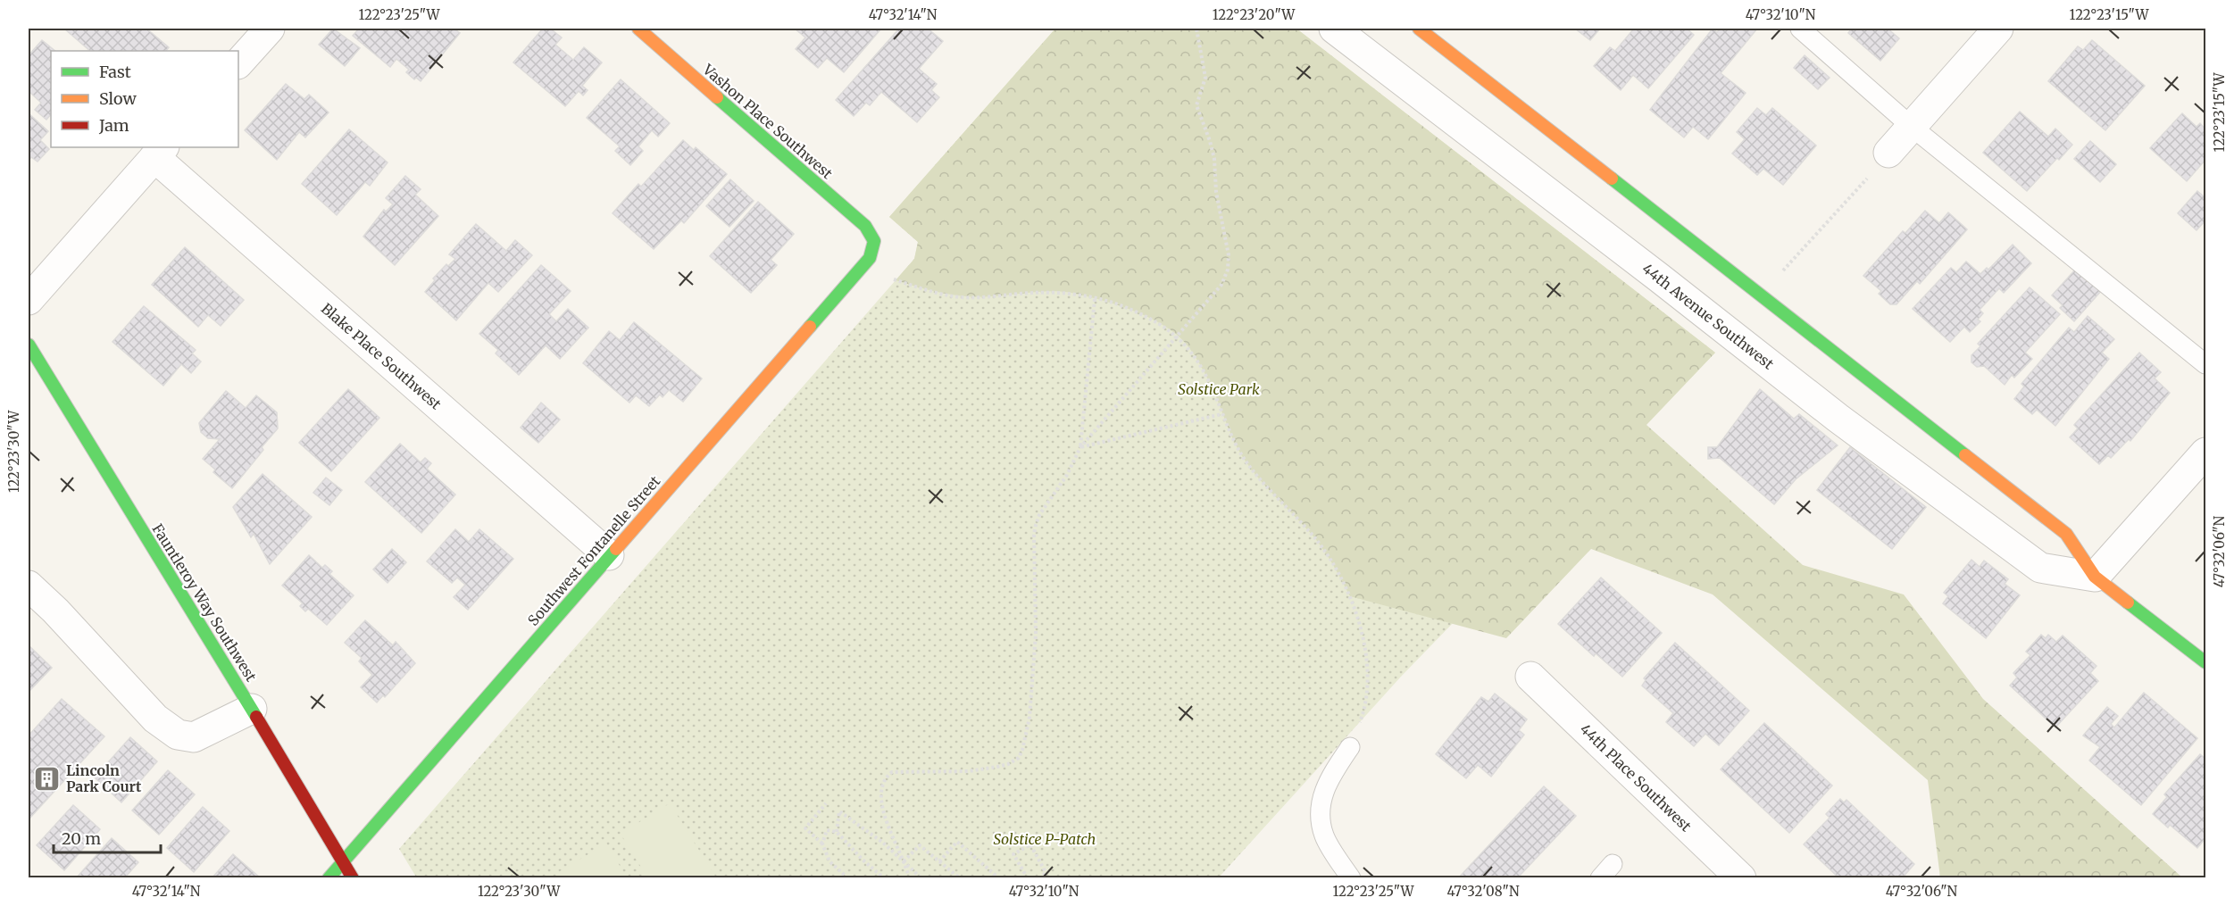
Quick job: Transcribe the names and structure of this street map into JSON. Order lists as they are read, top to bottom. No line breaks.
{"streets":{"street":["Vashon Place Southwest","44th Avenue Southwest","Blake Place Southwest","Southwest Fontanelle Street","Fauntleroy Way Southwest","44th Place Southwest"]},"crossings":[["Vashon Place Southwest","Southwest Fontanelle Street"],["Blake Place Southwest","Southwest Fontanelle Street"],["Southwest Fontanelle Street","Fauntleroy Way Southwest"]],"parks":["Solstice Park","Solstice P-Patch"],"places":{"building":["Lincoln Park Court"]},"legend":["Fast","Slow","Jam"],"scale_bar":"20 m","coordinates":["122°23'25\"W","47°32'14\"N","122°23'20\"W","47°32'10\"N","122°23'15\"W","122°23'30\"W","47°32'06\"N","47°32'08\"N"]}
